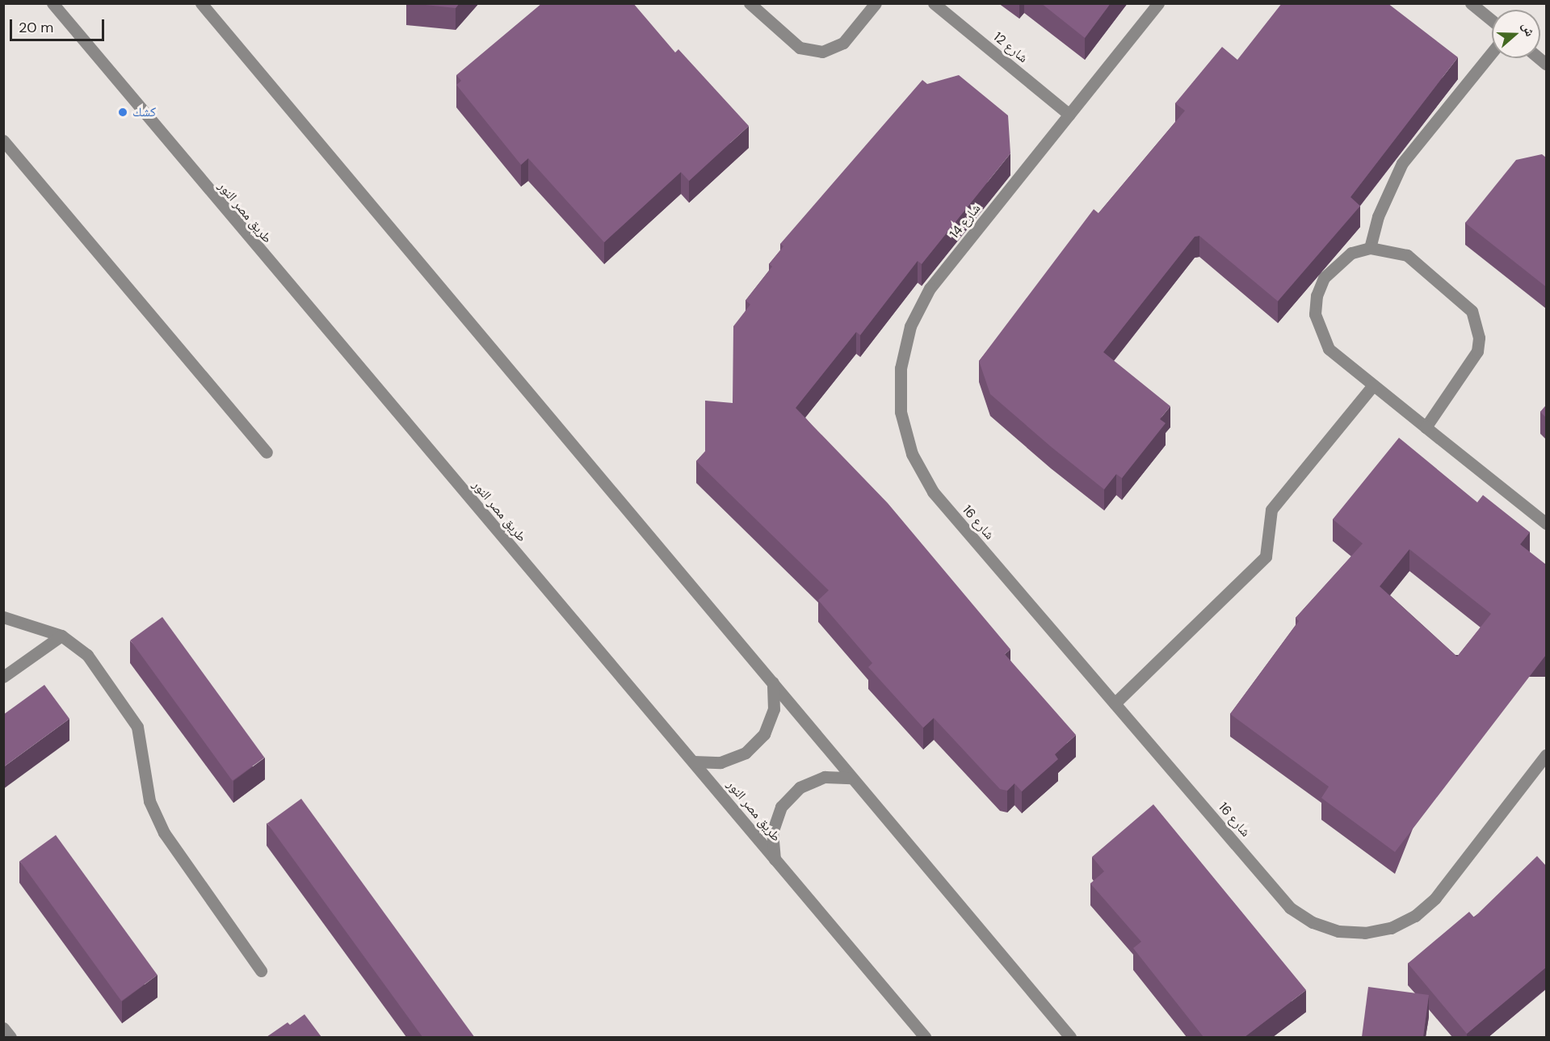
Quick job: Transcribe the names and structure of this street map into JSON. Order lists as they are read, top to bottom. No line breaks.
{"streets":{"street":["شارع 12","طريق مصر النور","شارع 14","شارع 16"]},"crossings":[["شارع 12","شارع 14"],["شارع 14","شارع 16"]],"places":["كشك"],"scale_bar":"20 m","north":"right"}
